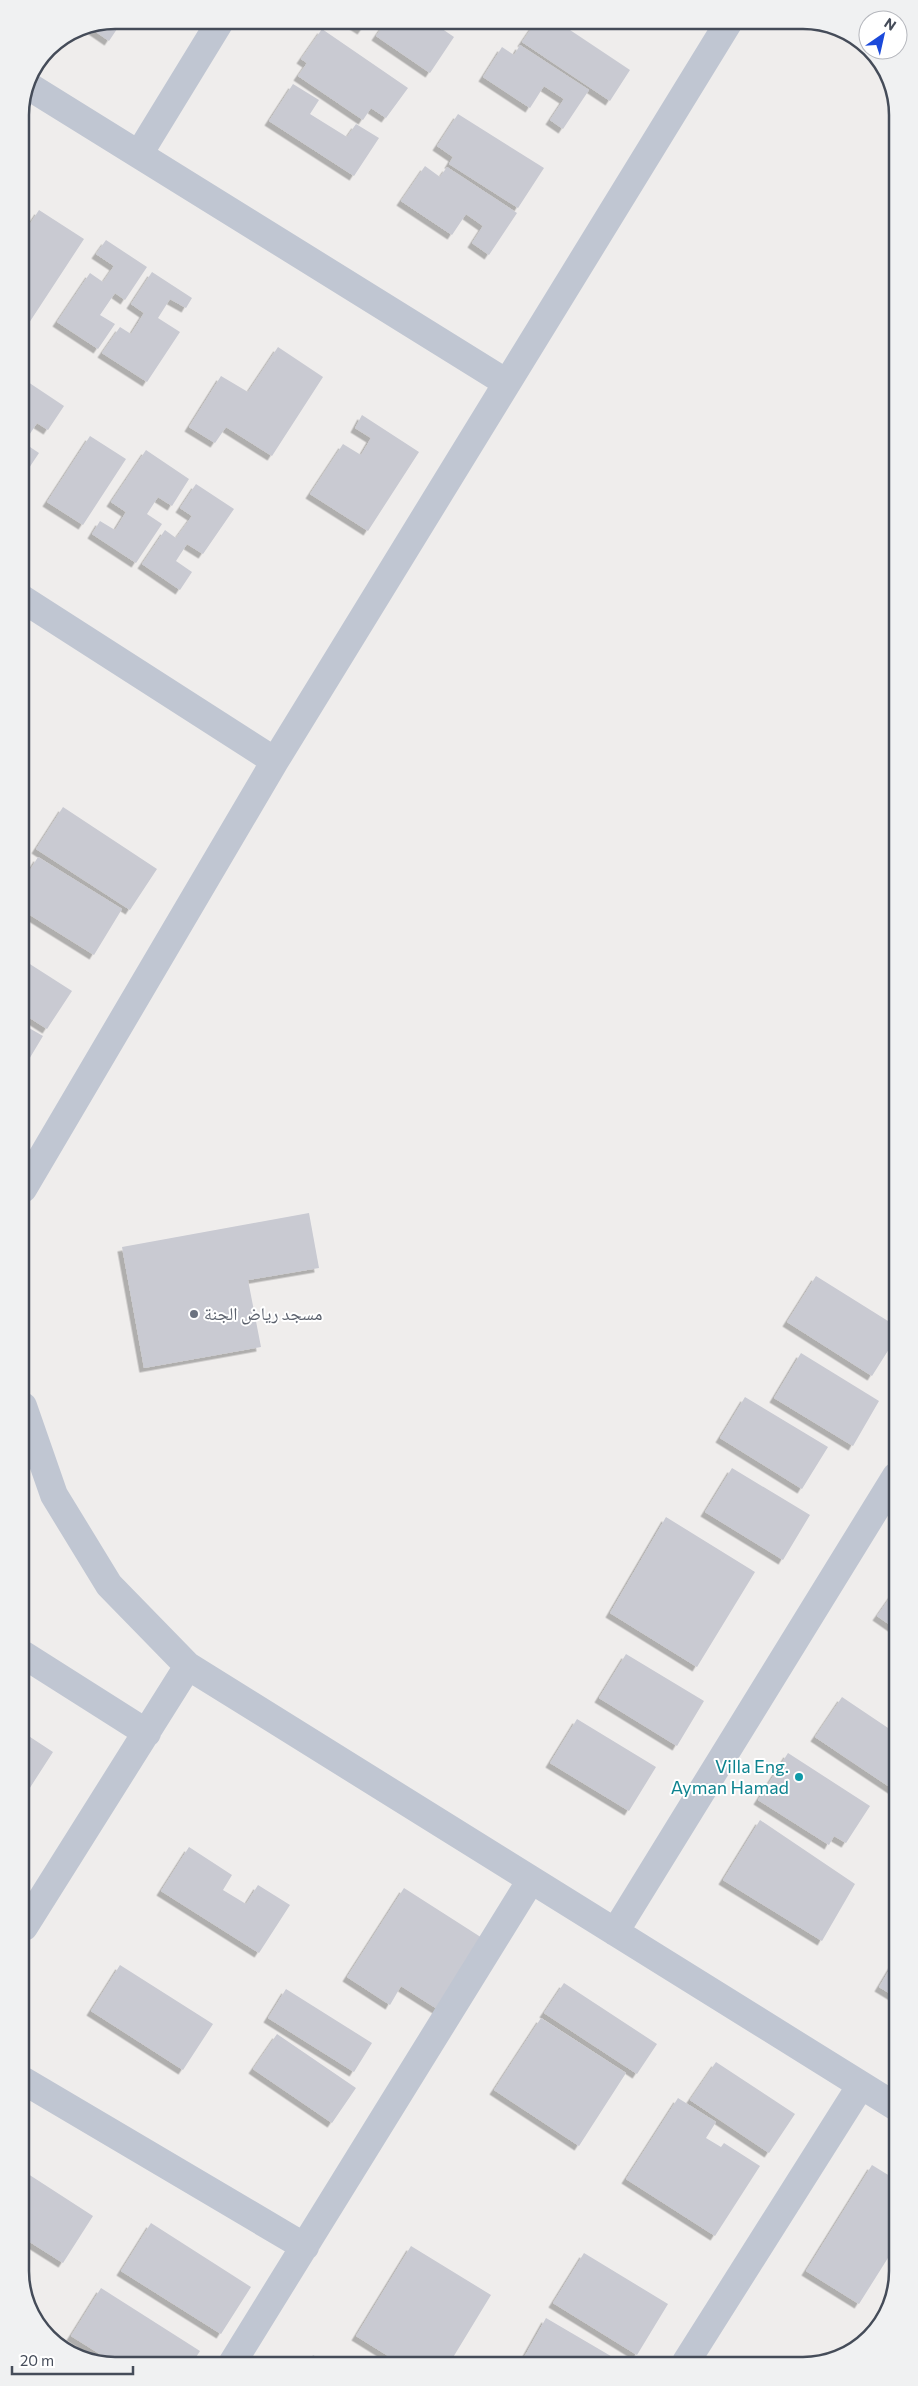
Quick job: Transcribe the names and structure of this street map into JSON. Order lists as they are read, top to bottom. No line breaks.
{"places":["مسجد رياض الجنة","Villa Eng. Ayman Hamad"],"scale_bar":"20 m","north":"top right"}
